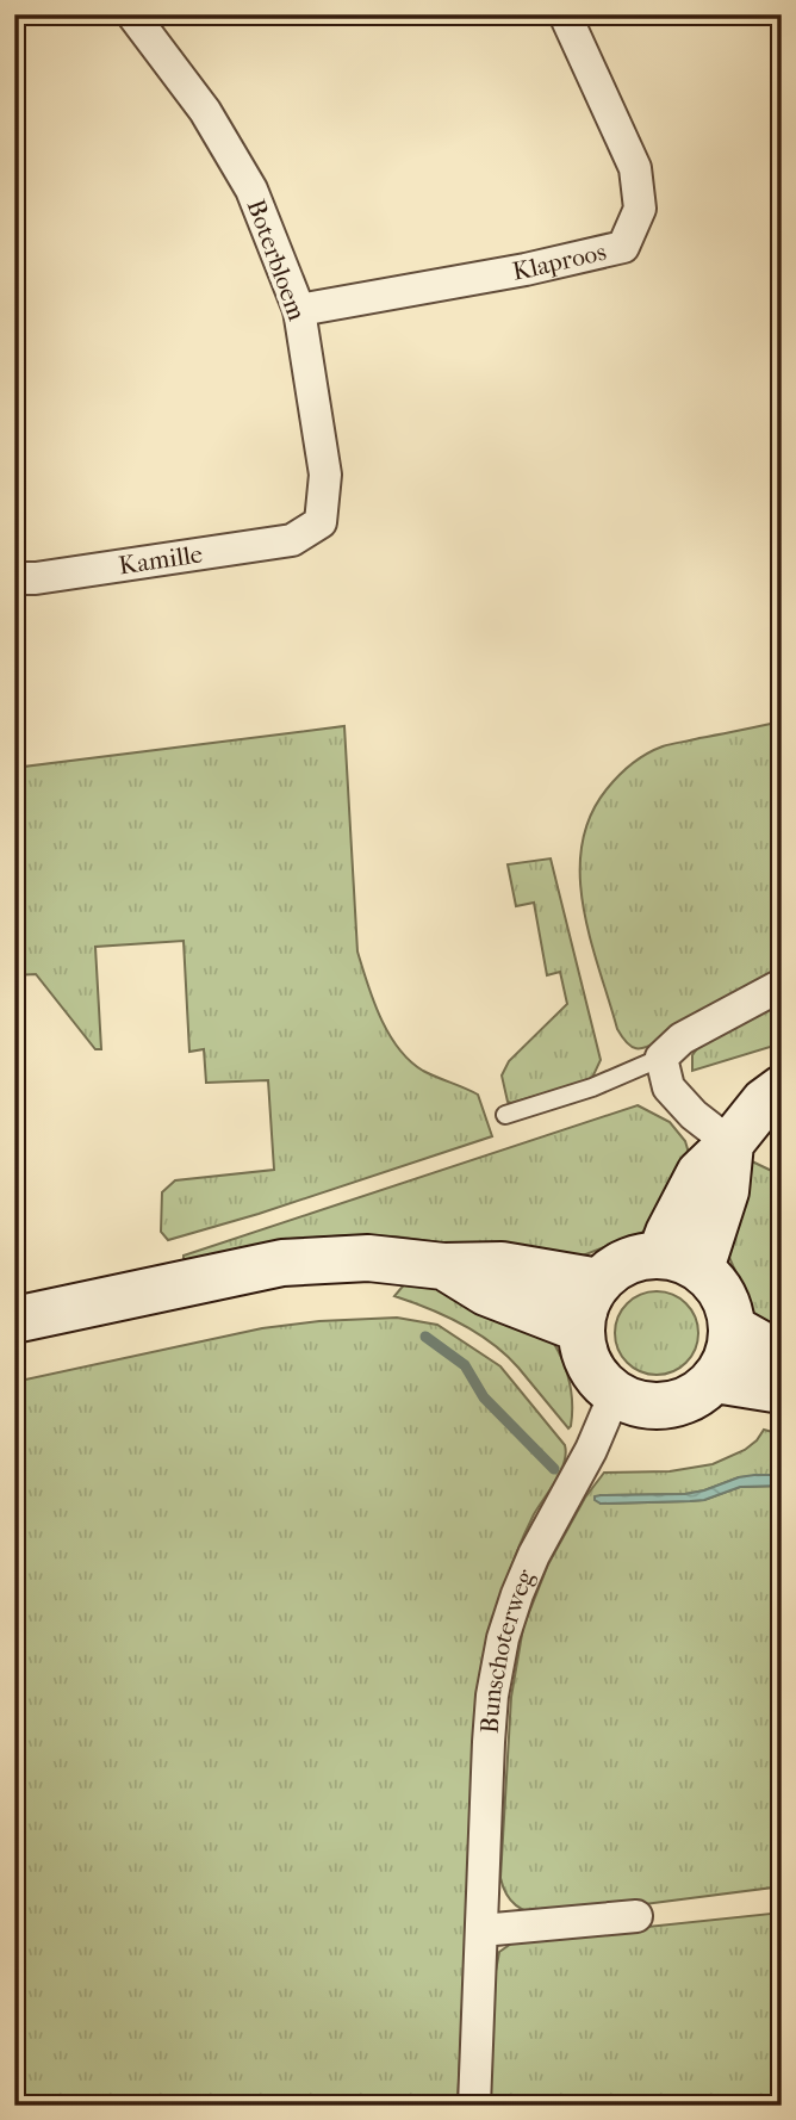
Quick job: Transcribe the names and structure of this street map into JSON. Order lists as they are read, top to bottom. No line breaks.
{"streets":{"street":["Boterbloem","Klaproos","Kamille","Bunschoterweg"]},"crossings":[["Boterbloem","Klaproos"],["Boterbloem","Kamille"]]}
